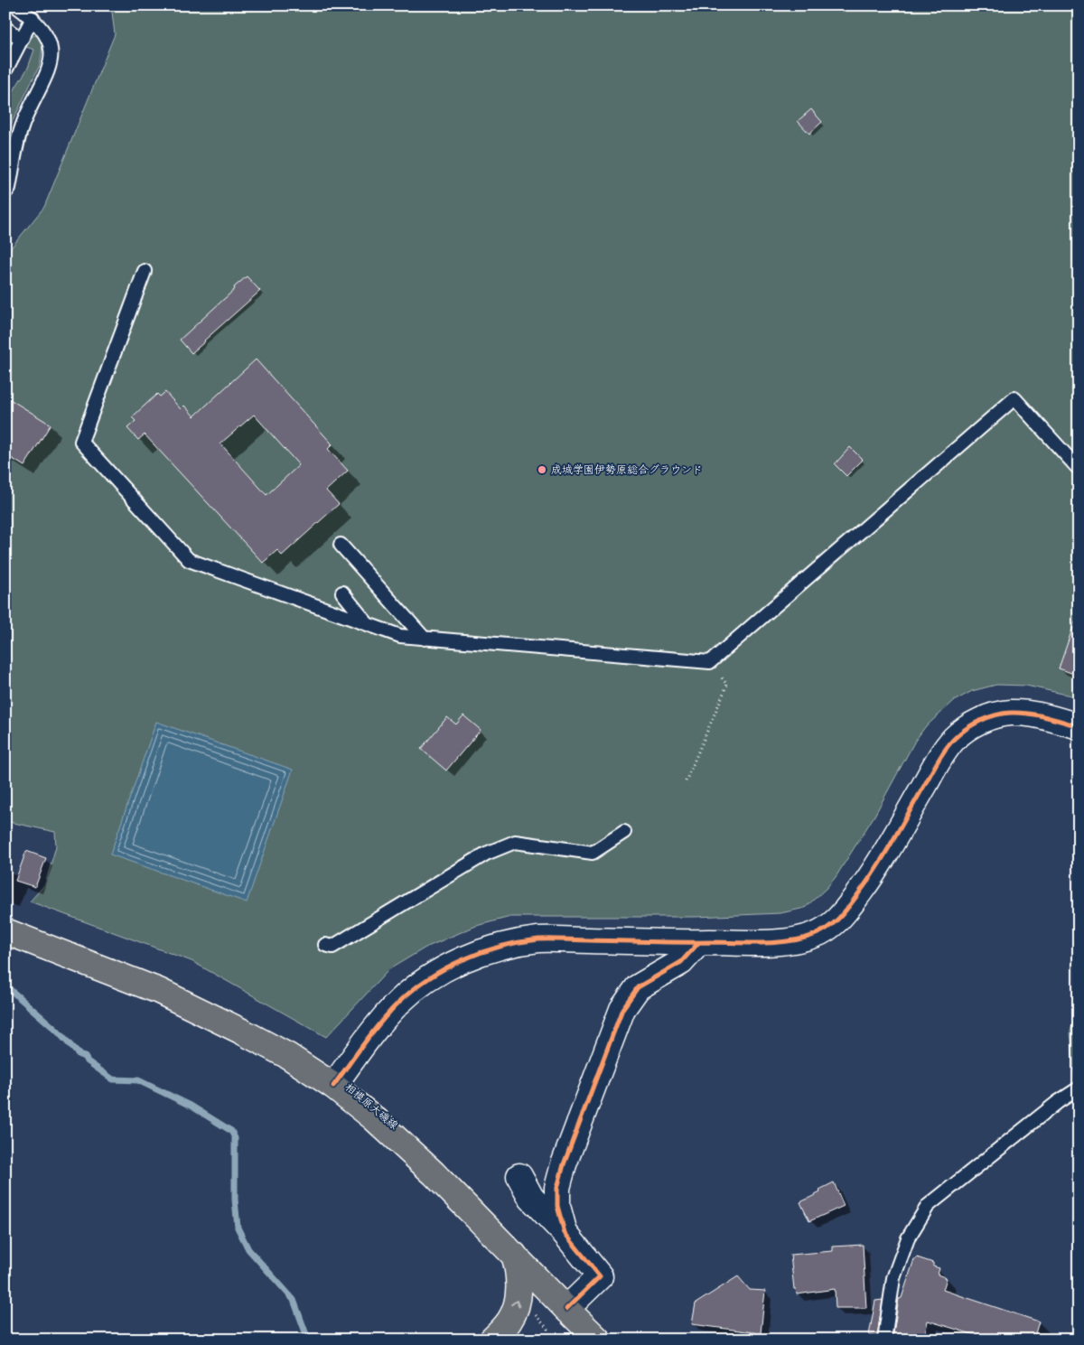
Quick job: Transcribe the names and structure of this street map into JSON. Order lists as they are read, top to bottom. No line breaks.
{"streets":{"main road":["相模原大磯線"]},"places":["成城学園伊勢原総合グラウンド"]}
